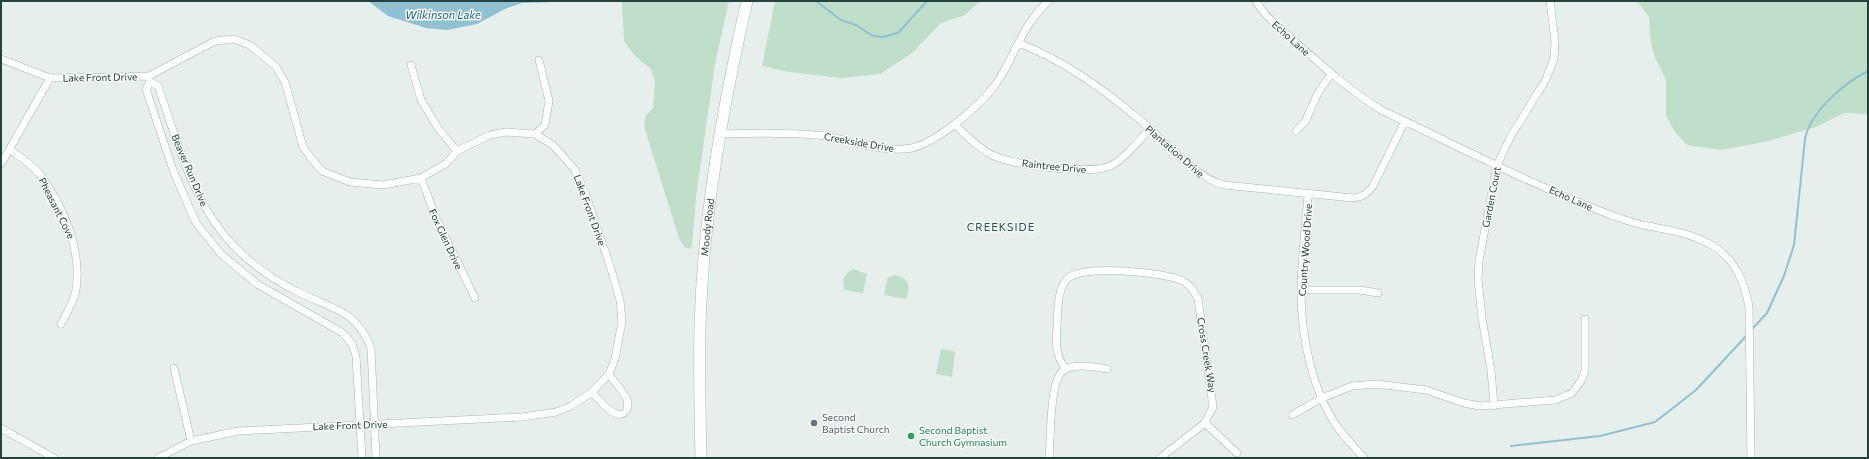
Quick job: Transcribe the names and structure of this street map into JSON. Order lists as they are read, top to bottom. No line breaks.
{"streets":{"main road":["Moody Road"],"street":["Echo Lane","Lake Front Drive","Creekside Drive","Plantation Drive","Raintree Drive","Beaver Run Drive","Garden Court","Pheasant Cove","Fox Glen Drive","Country Wood Drive","Cross Creek Way"]},"crossings":[["Echo Lane","Plantation Drive"],["Echo Lane","Garden Court"],["Lake Front Drive","Beaver Run Drive"],["Lake Front Drive","Pheasant Cove"],["Lake Front Drive","Fox Glen Drive"],["Creekside Drive","Plantation Drive"],["Creekside Drive","Raintree Drive"],["Creekside Drive","Moody Road"],["Plantation Drive","Raintree Drive"],["Plantation Drive","Country Wood Drive"]],"districts":["CREEKSIDE"],"water":["Wilkinson Lake"],"places":["Second Baptist Church","Second Baptist Church Gymnasium"]}
